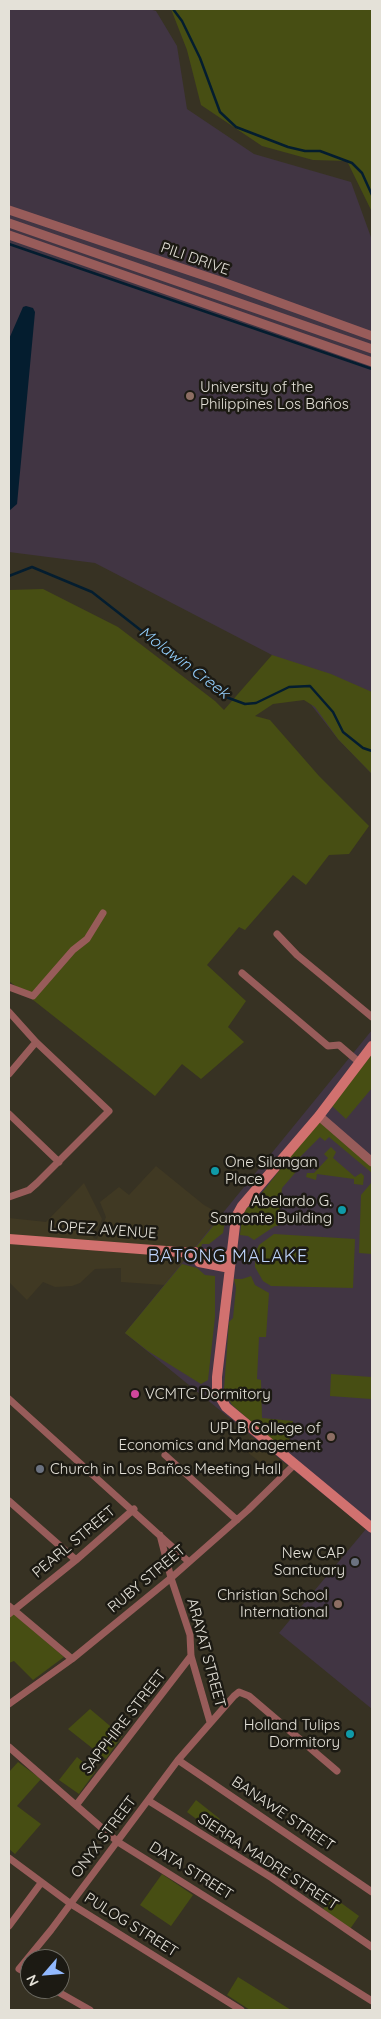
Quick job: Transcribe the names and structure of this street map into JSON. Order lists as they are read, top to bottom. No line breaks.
{"streets":{"main road":["LOPEZ AVENUE"],"street":["PILI DRIVE","PEARL STREET","RUBY STREET","ARAYAT STREET","SAPPHIRE STREET","BANAWE STREET","ONYX STREET","SIERRA MADRE STREET","DATA STREET","PULOG STREET"]},"crossings":[["RUBY STREET","ARAYAT STREET"],["ARAYAT STREET","SAPPHIRE STREET"],["ARAYAT STREET","ONYX STREET"],["SAPPHIRE STREET","DATA STREET"],["BANAWE STREET","ONYX STREET"],["ONYX STREET","SIERRA MADRE STREET"],["ONYX STREET","DATA STREET"],["ONYX STREET","PULOG STREET"]],"districts":["BATONG MALAKE"],"water":["Molawin Creek"],"places":["University of the Philippines Los Baños","One Silangan Place","Abelardo G. Samonte Building","VCMTC Dormitory","UPLB College of Economics and Management","Church in Los Baños Meeting Hall","New CAP Sanctuary","Christian School International","Holland Tulips Dormitory"],"north":"bottom left"}
